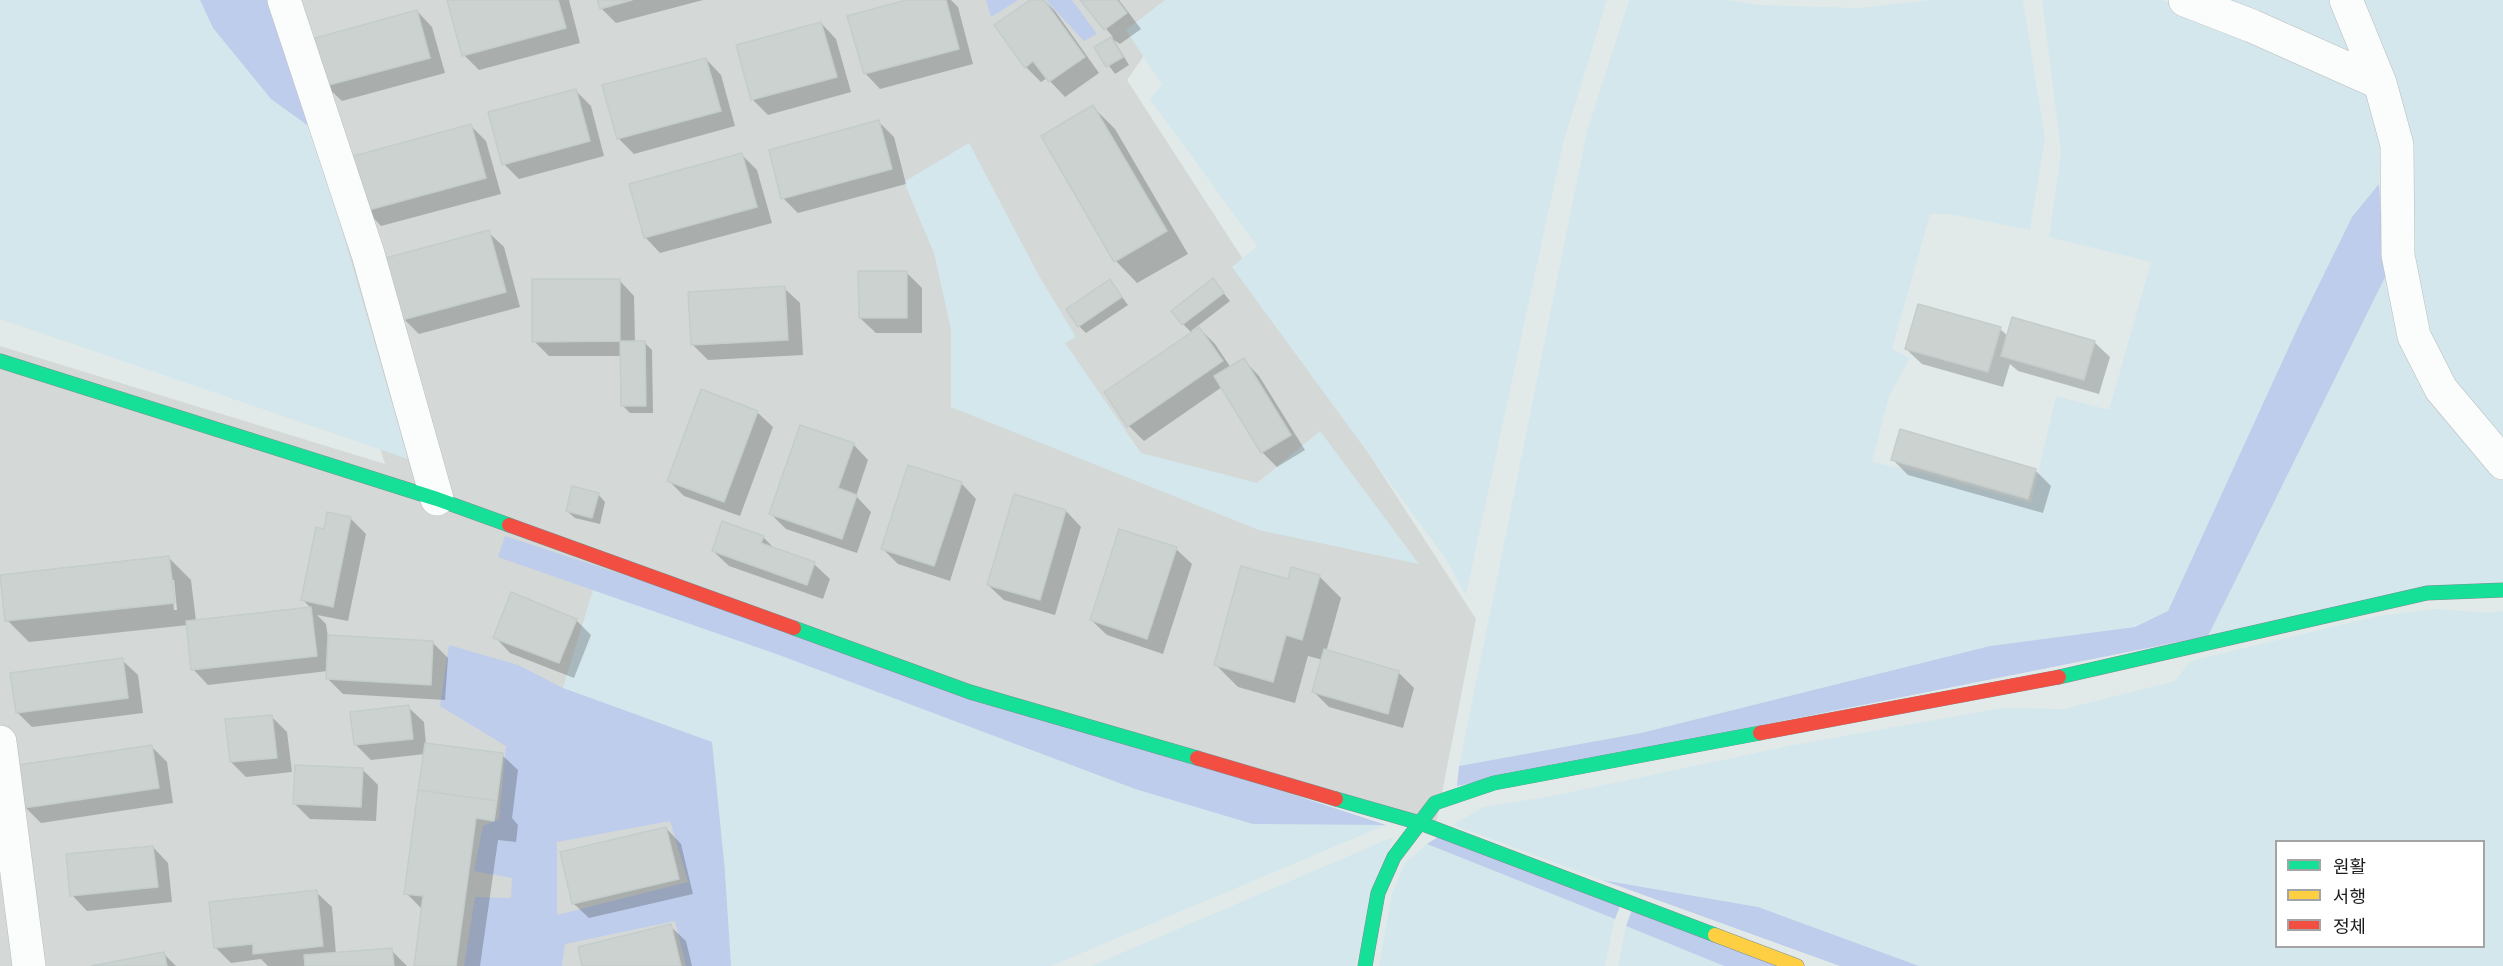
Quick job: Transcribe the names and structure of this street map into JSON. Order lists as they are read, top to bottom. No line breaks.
{"legend":["원활","서행","정체"]}
